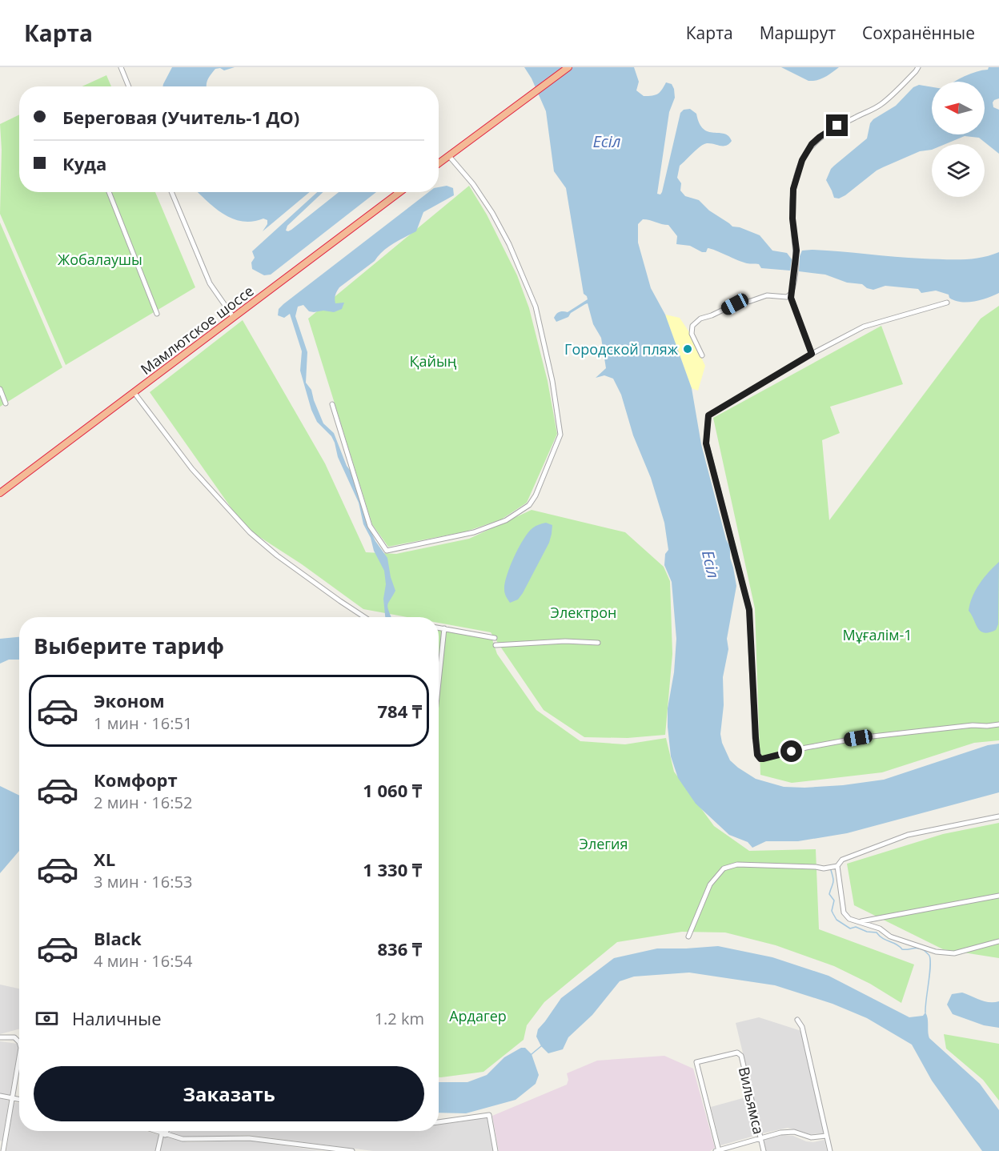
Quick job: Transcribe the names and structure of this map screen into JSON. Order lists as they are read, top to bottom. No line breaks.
{"streets":{"highway":["Мамлютское шоссе"],"street":["Вильямса"]},"water":["Есіл"],"parks":["Жобалаушы","Қайың","Электрон","Мұғалім-1","Элегия","Ардагер"],"places":["Городской пляж"],"north":"left","page":{"header":"Карта","nav":["Карта","Маршрут","Сохранённые"],"banner":["Береговая (Учитель-1 ДО)","Куда"],"heading":"Выберите тариф","list":[{"name":"Эконом","note":"1 мин · 16:51","value":"784 ₸"},{"name":"Комфорт","note":"2 мин · 16:52","value":"1 060 ₸"},{"name":"XL","note":"3 мин · 16:53","value":"1 330 ₸"},{"name":"Black","note":"4 мин · 16:54","value":"836 ₸"}],"pay":["Наличные","1.2 km"],"buttons":"Заказать"}}
